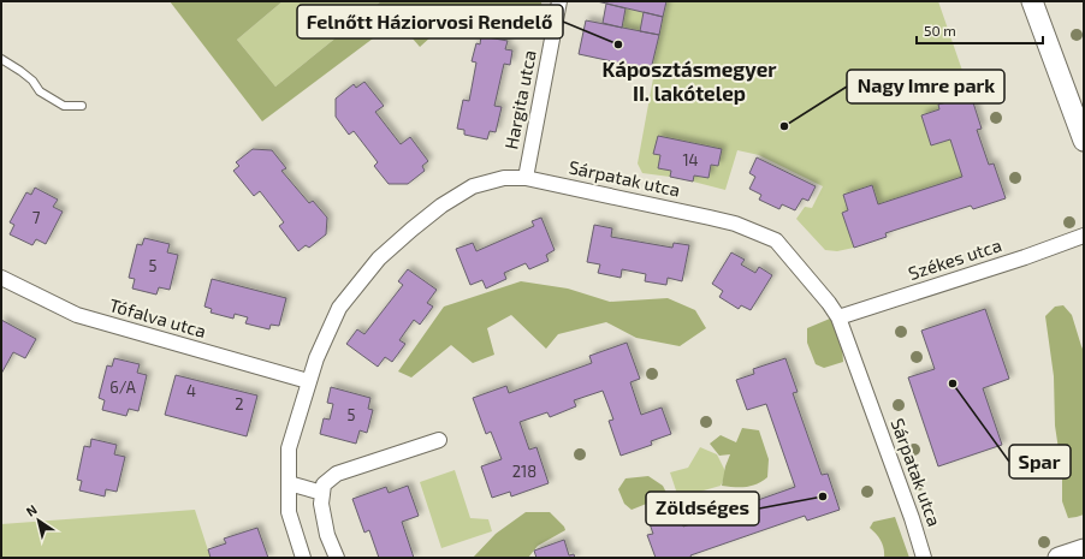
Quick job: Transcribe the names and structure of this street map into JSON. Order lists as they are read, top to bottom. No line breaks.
{"streets":{"street":["Hargita utca","Sárpatak utca","Székes utca","Tófalva utca"]},"crossings":[["Hargita utca","Sárpatak utca"],["Sárpatak utca","Székes utca"],["Sárpatak utca","Tófalva utca"]],"districts":["Káposztásmegyer II. lakótelep"],"places":["Felnőtt Háziorvosi Rendelő","Nagy Imre park","Spar","Zöldséges"],"house_numbers":["14","7","5","6/A","4","2","5","218"],"scale_bar":"50 m","north":"top left"}
